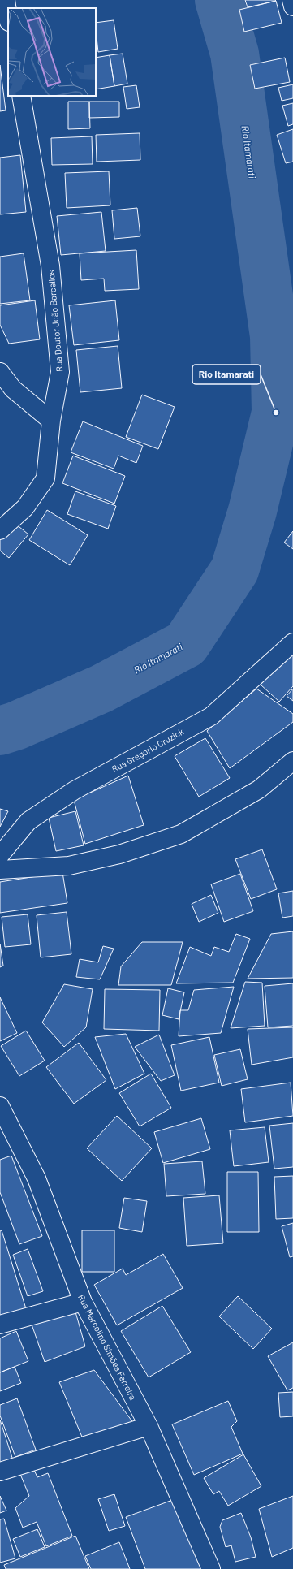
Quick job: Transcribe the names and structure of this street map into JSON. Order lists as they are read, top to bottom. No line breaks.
{"streets":{"street":["Rua Doutor João Barcellos","Rua Gregório Cruzick","Rua Marcolino Simões Ferreira"]},"water":["Rio Itamarati"],"places":["Rio Itamarati"]}
